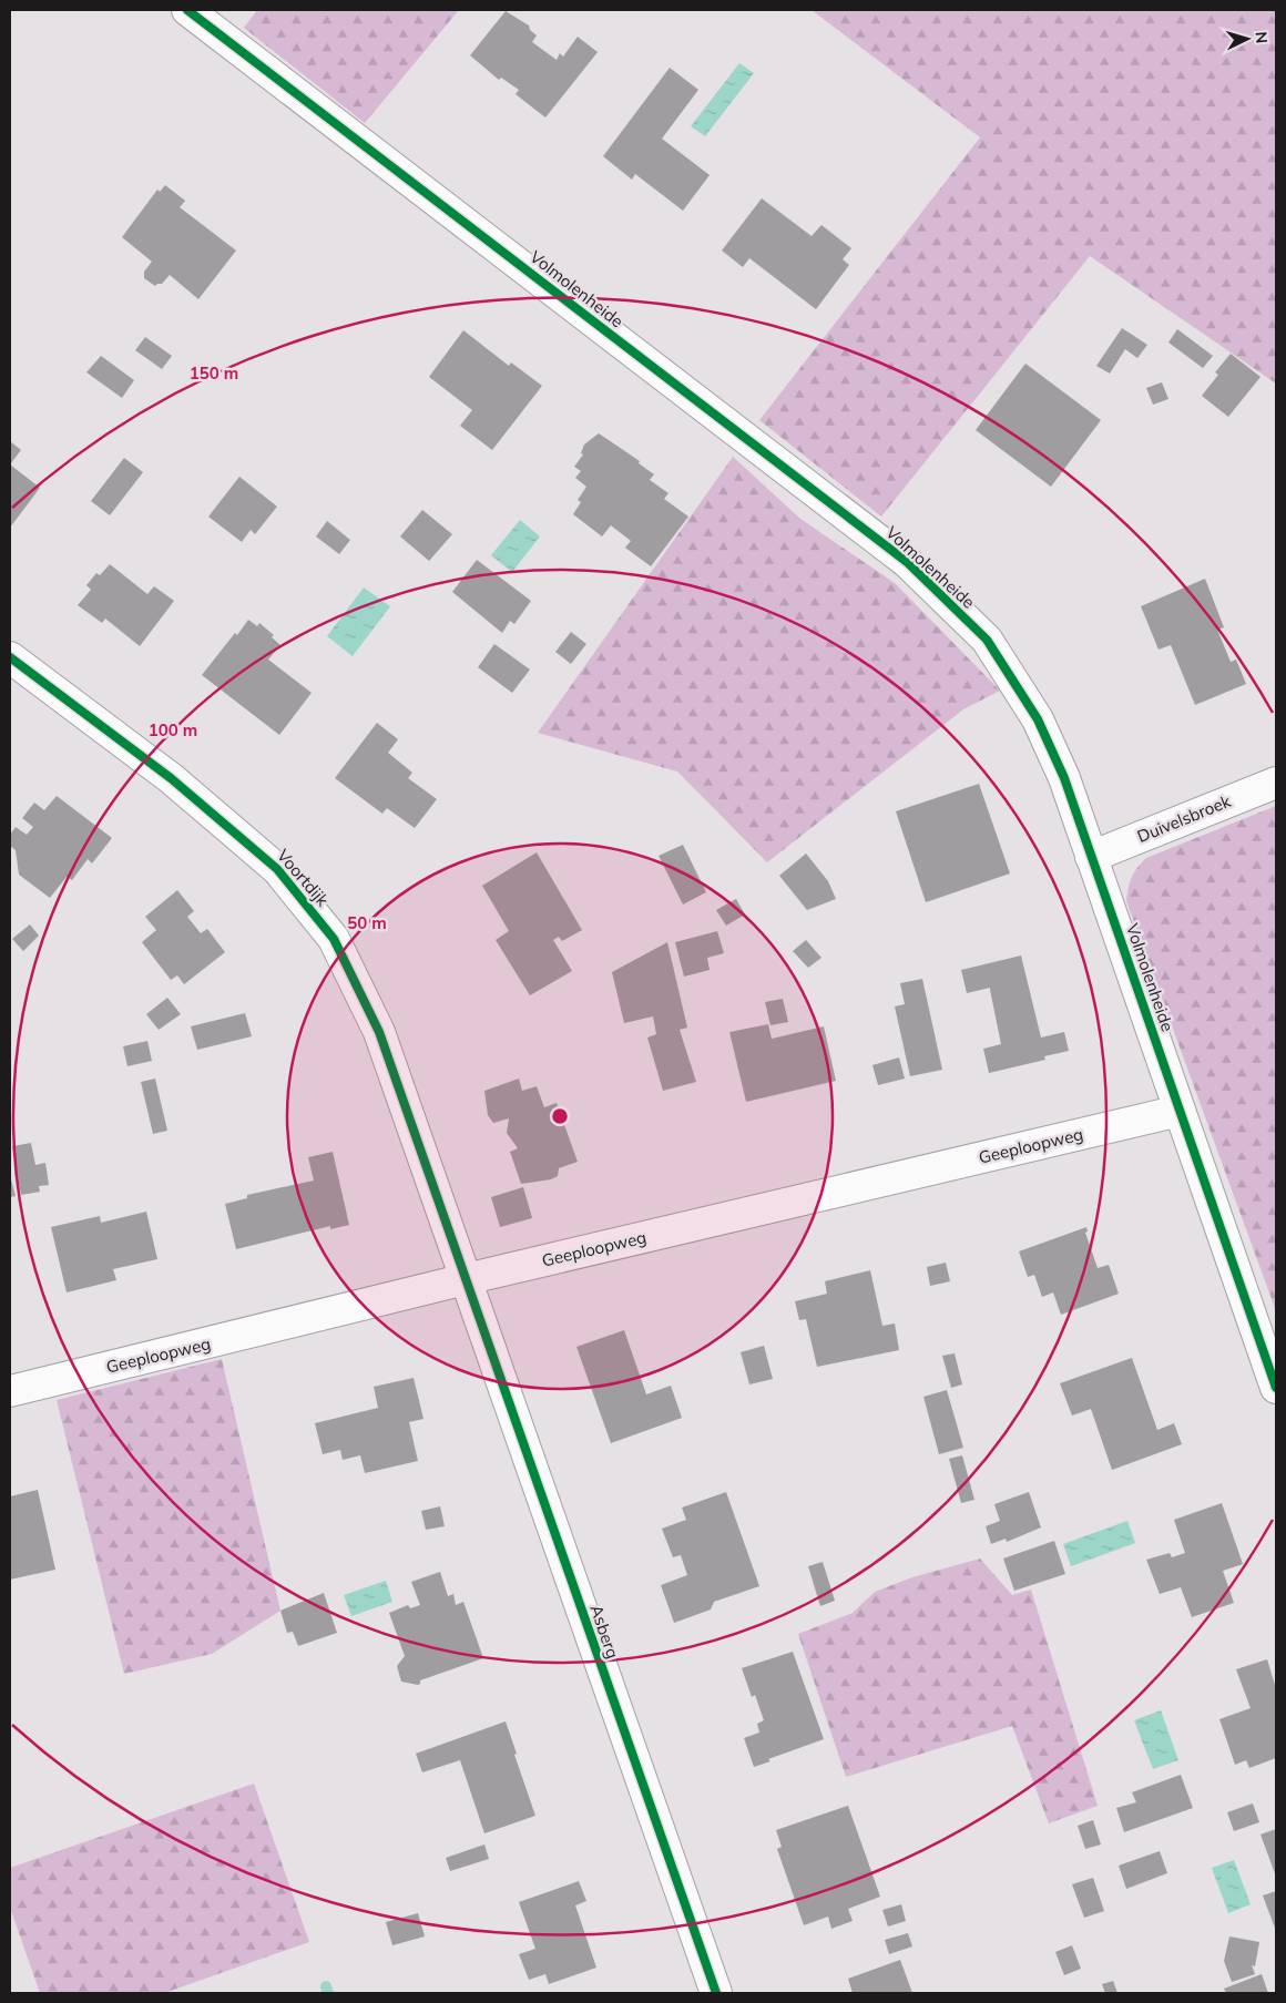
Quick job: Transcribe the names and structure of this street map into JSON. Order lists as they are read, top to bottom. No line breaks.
{"streets":{"street":["Volmolenheide","Duivelsbroek","Voortdijk","Geeploopweg","Asberg"]},"crossings":[["Volmolenheide","Duivelsbroek"],["Volmolenheide","Geeploopweg"],["Voortdijk","Geeploopweg"],["Voortdijk","Asberg"],["Geeploopweg","Asberg"]],"north":"right","rings":["150 m","100 m","50 m"]}
